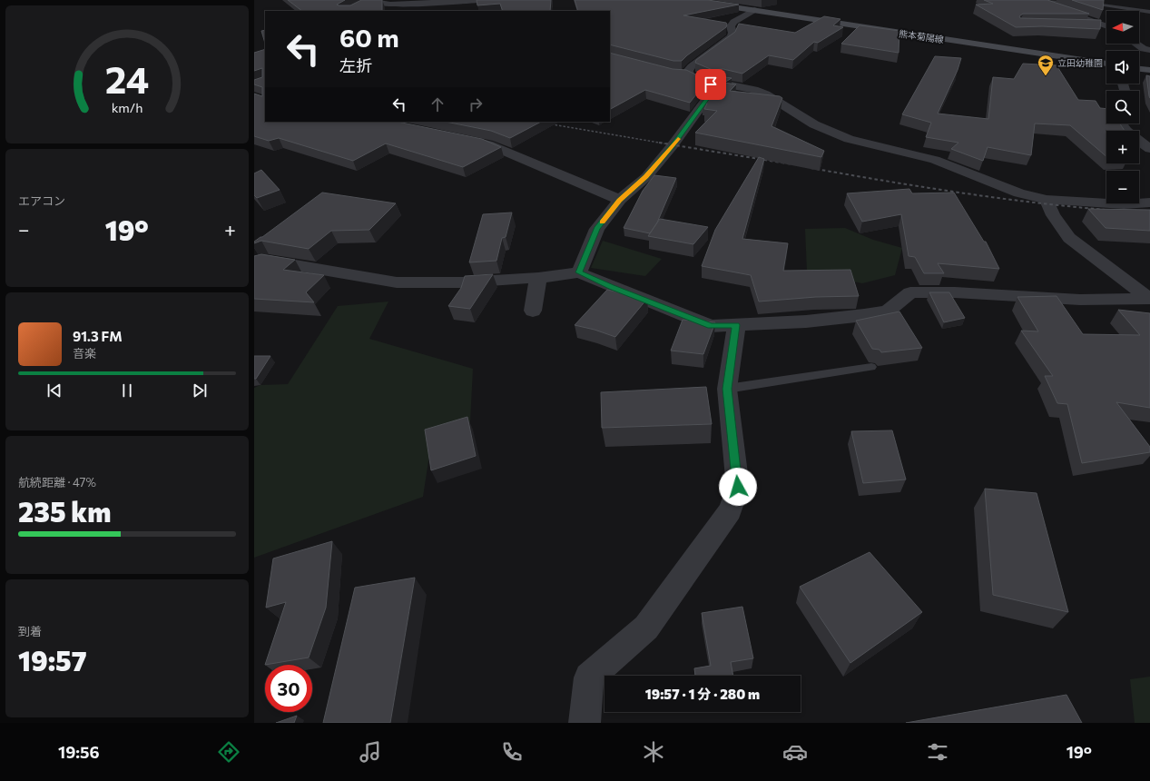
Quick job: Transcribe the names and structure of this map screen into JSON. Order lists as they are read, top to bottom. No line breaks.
{"streets":{"main road":["熊本菊陽線"]},"places":{"school or university":["立田幼稚園"]},"north":"left","page":{"map_buttons":["+","−"],"turn":["60 m","左折"],"tile":["エアコン",["航続距離 · 47%","235 km"],["到着","19:57"]],"heat":["−","19°","+"],"song":["91.3 FM","音楽"],"limit":"30","trip":"19:57 · 1 分 · 280 m","tabs":["19:56","19°"],"gauge":["24","km/h"]}}
